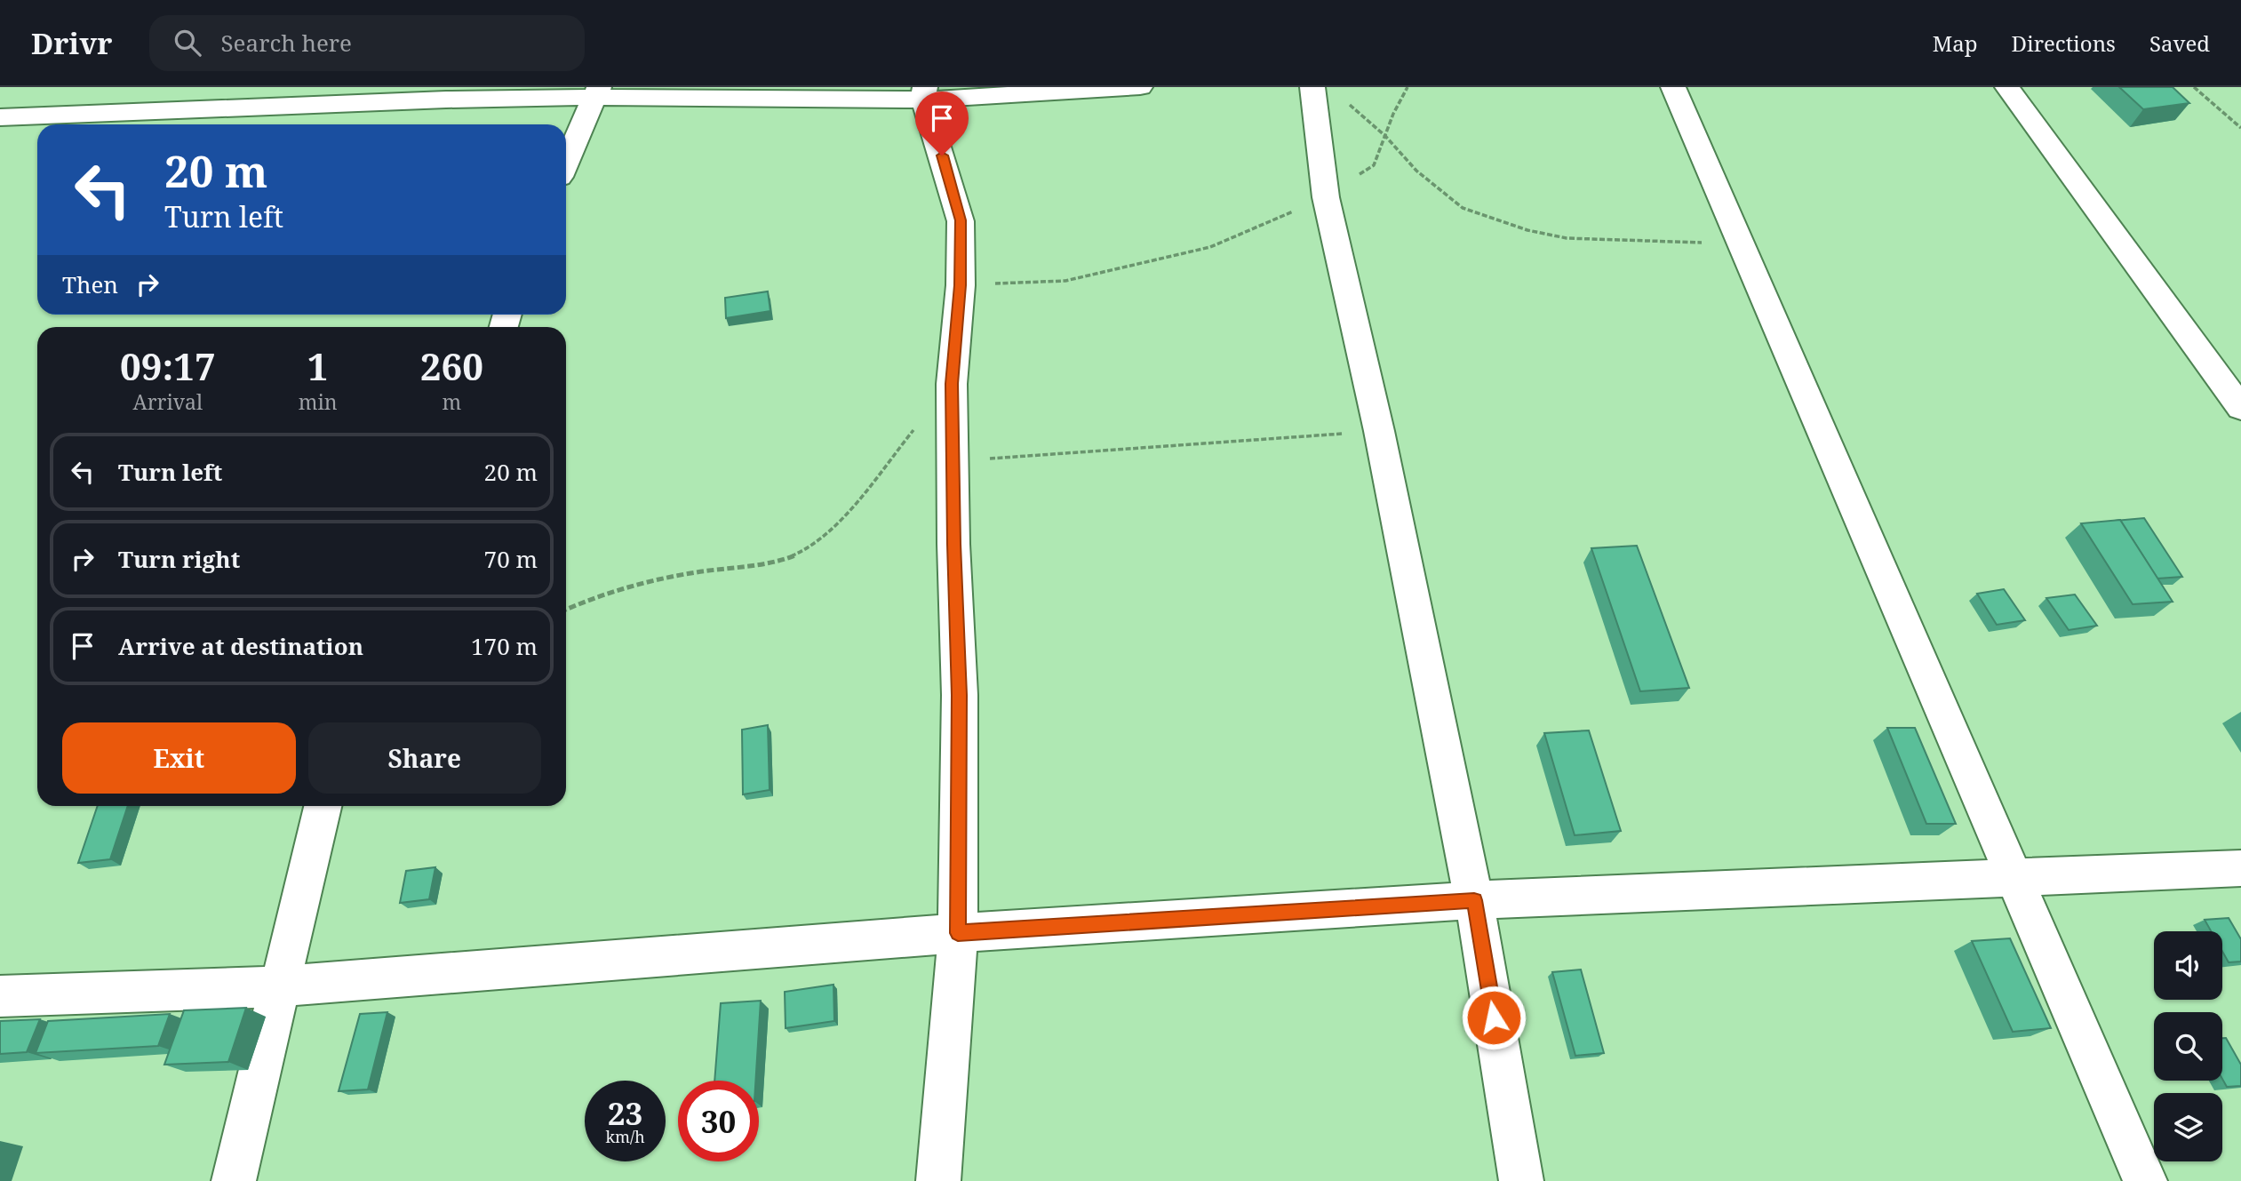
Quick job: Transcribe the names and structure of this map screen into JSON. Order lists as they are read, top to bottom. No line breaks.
{"page":{"header":"Drivr","search":"Search here","nav":["Map","Directions","Saved"],"turn":["20 m","Turn left"],"then":"Then","eta":["09:17","Arrival","1","min","260","m"],"list":[{"name":"Turn left","value":"20 m"},{"name":"Turn right","value":"70 m"},{"name":"Arrive at destination","value":"170 m"}],"buttons":["Exit","Share"],"speed":"23 km/h","limit":"30"}}
